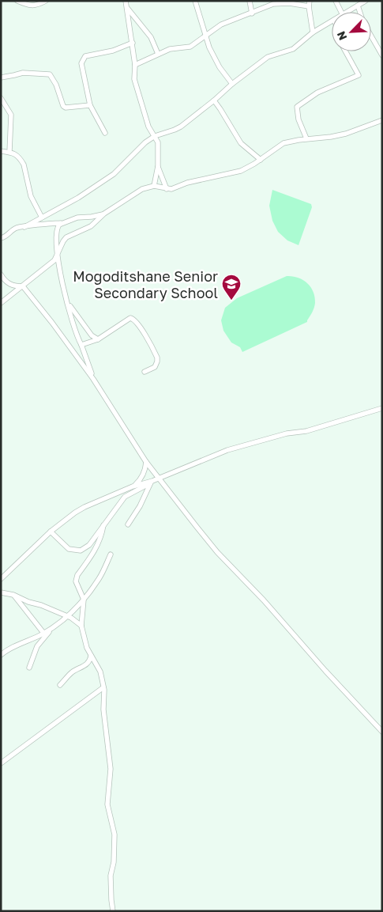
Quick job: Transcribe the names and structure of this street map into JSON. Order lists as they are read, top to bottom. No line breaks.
{"places":{"school or university":["Mogoditshane Senior Secondary School"]},"north":"bottom left"}
